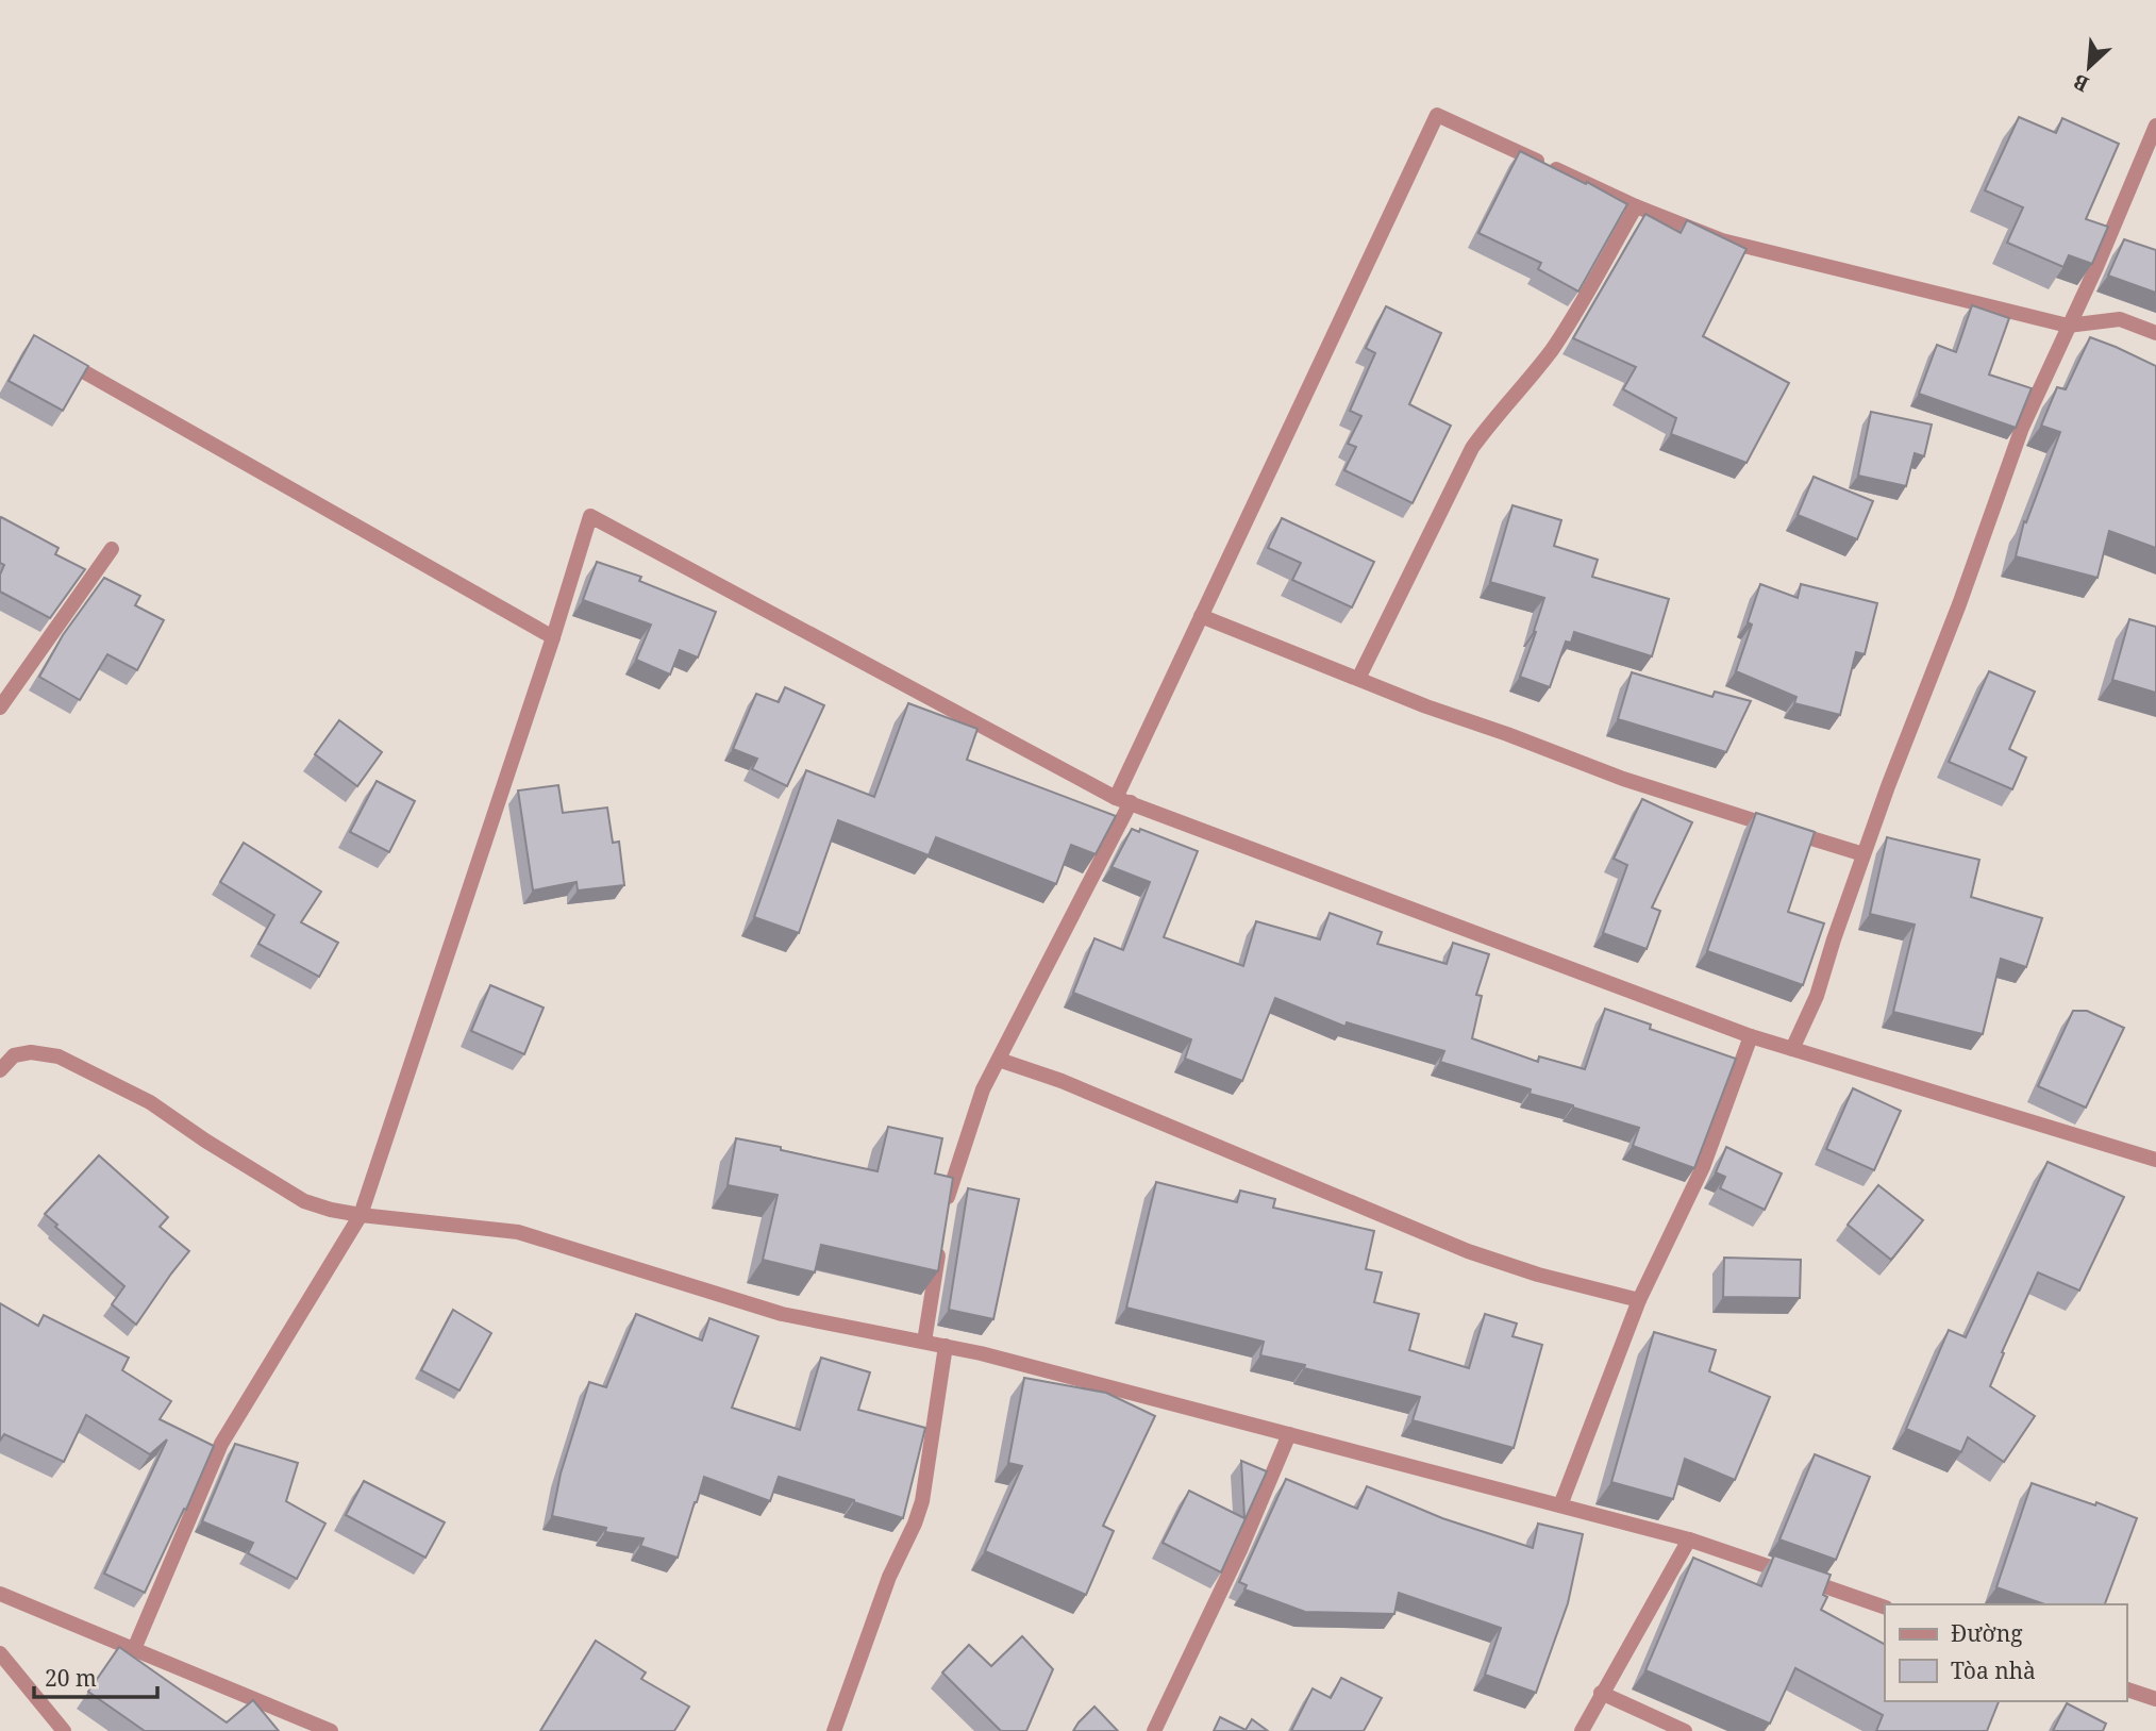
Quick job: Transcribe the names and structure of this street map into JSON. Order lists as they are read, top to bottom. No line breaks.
{"legend":["Đường","Tòa nhà"],"scale_bar":"20 m","north":"bottom left"}
